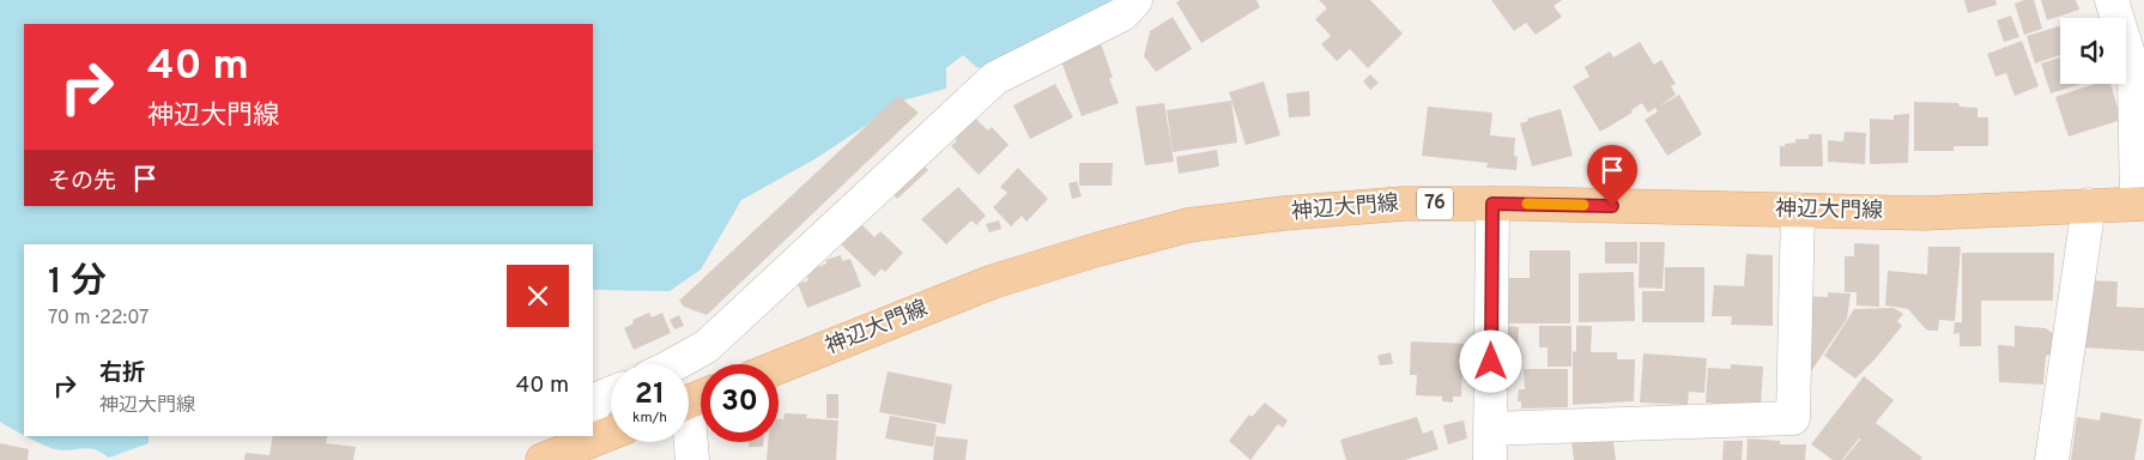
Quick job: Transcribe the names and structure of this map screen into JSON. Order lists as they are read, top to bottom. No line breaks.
{"streets":{"main road":["76","神辺大門線"]},"page":{"turn":["40 m","神辺大門線"],"then":"その先","heading":["1 分","70 m · 22:07"],"list":[{"name":"右折","note":"神辺大門線","value":"40 m"}],"speed":"21 km/h","limit":"30"}}
